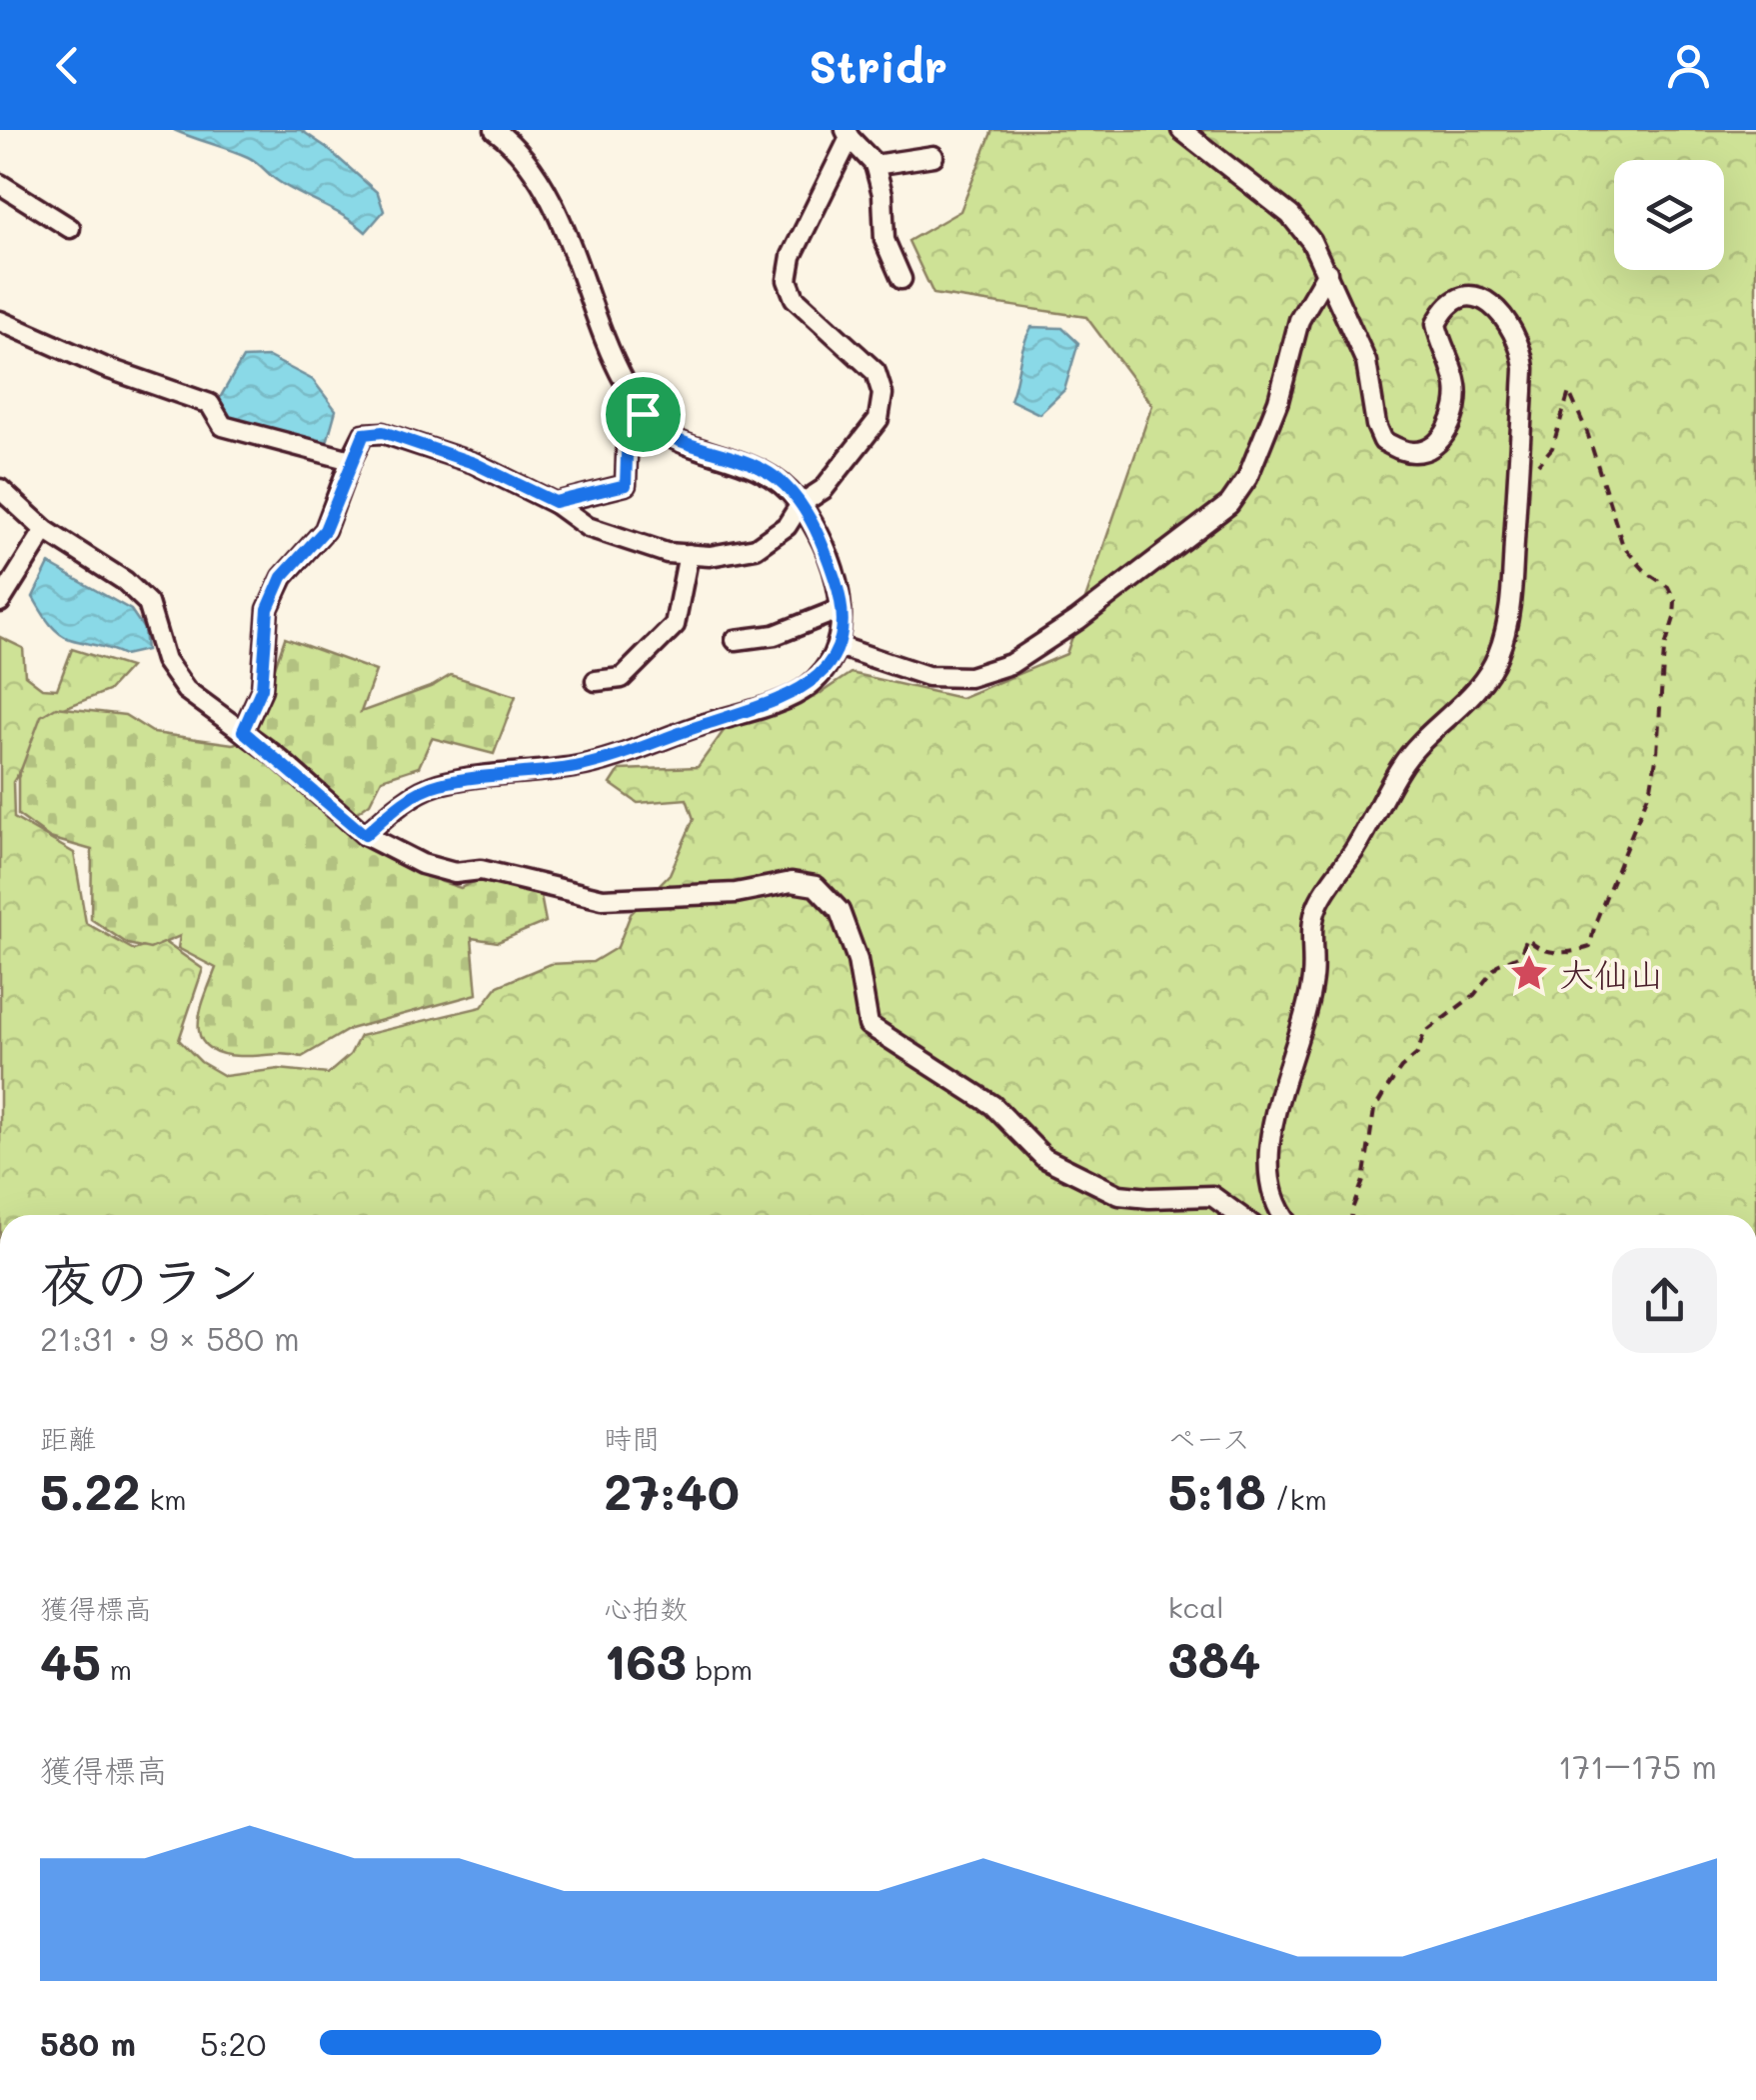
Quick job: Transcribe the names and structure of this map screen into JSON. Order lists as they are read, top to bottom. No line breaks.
{"places":{"place":["大仙山"]},"page":{"header":"Stridr","heading":["夜のラン","21:31 · 9 × 580 m"],"stats":[["距離","5.22 km"],["時間","27:40"],["ペース","5:18 /km"],["獲得標高","45 m"],["心拍数","163 bpm"],["kcal","384"]],"chart":["獲得標高","171–175 m"],"list":[{"name":"580 m","note":"5:20"}]}}
